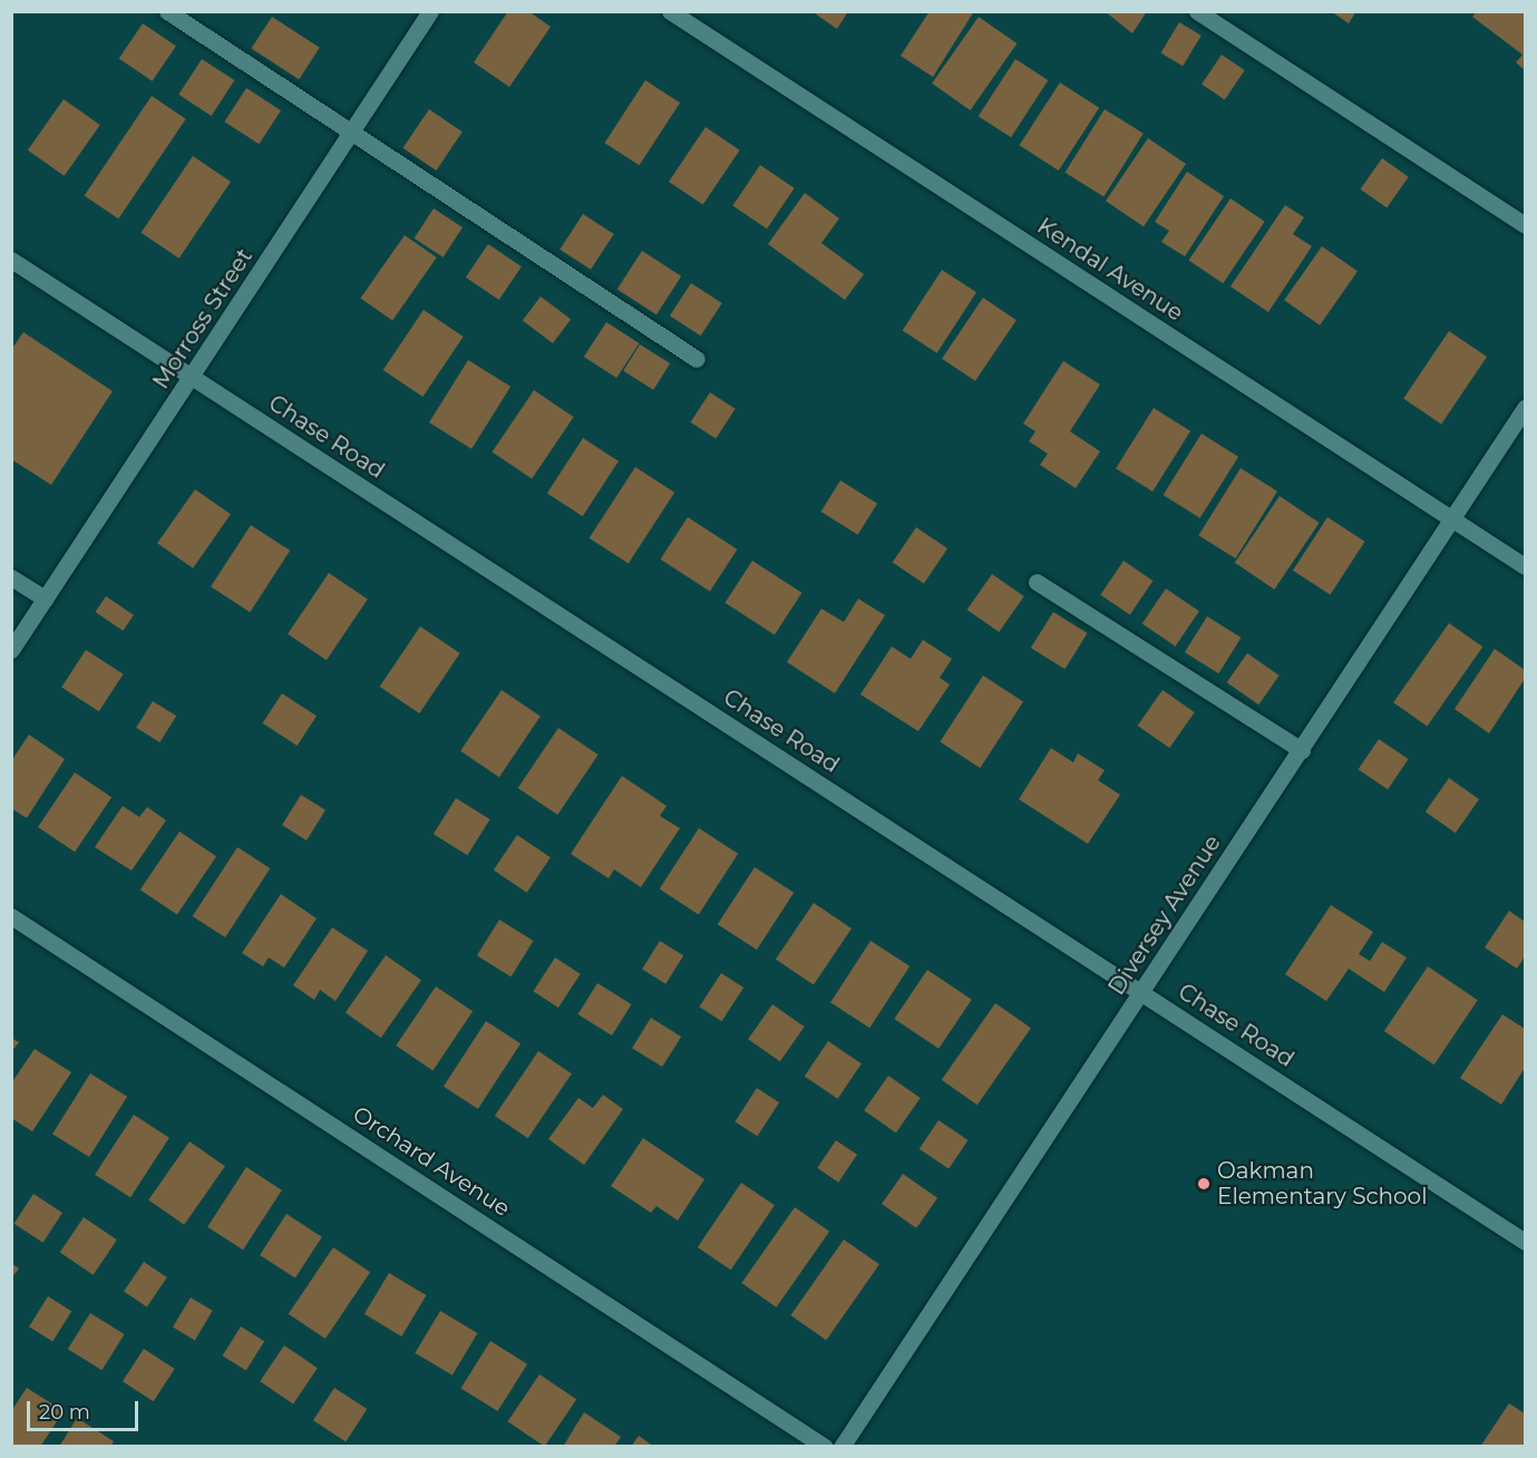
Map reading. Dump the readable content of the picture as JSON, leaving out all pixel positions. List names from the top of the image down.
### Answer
{
  "streets": {
    "street": [
      "Kendal Avenue",
      "Morross Street",
      "Chase Road",
      "Diversey Avenue",
      "Orchard Avenue"
    ]
  },
  "crossings": [
    ["Kendal Avenue", "Diversey Avenue"],
    ["Morross Street", "Chase Road"],
    ["Chase Road", "Diversey Avenue"]
  ],
  "places": ["Oakman Elementary School"],
  "scale_bar": "20 m"
}
